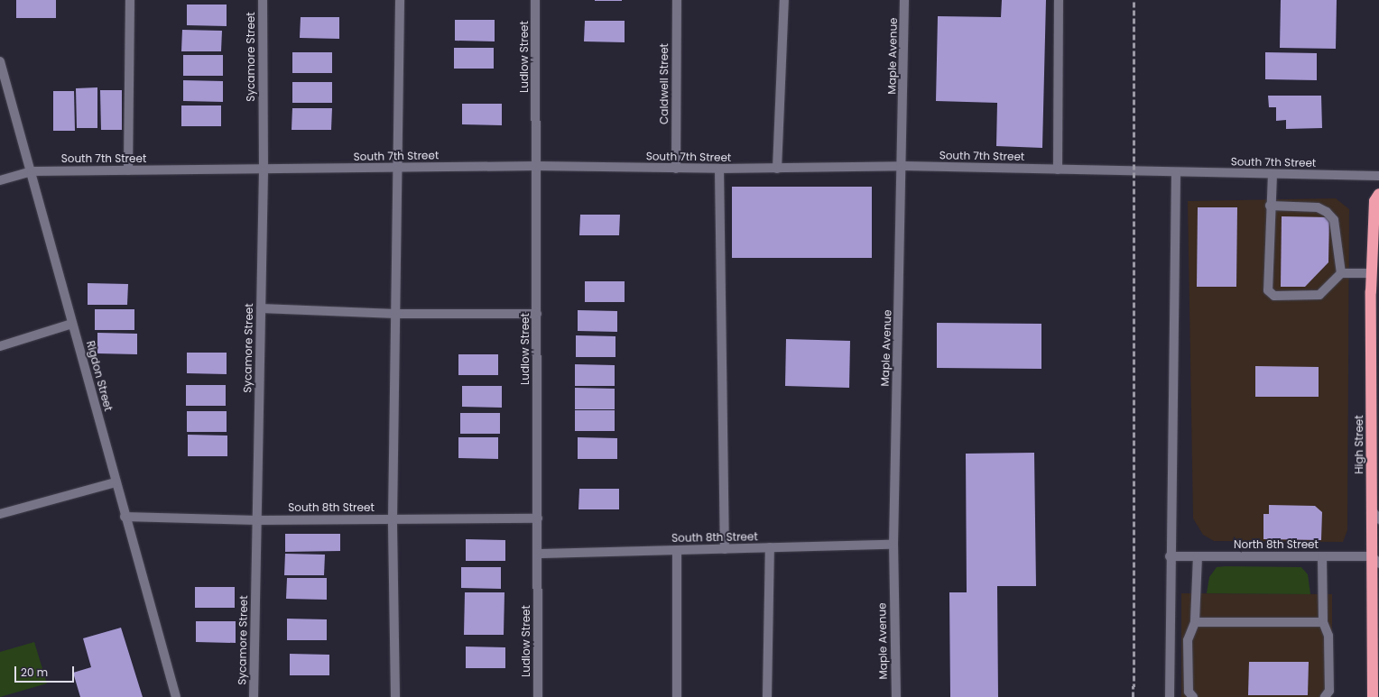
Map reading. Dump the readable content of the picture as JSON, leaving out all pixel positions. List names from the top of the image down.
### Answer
{
  "streets": {
    "highway": ["High Street"],
    "street": [
      "Maple Avenue",
      "Sycamore Street",
      "Ludlow Street",
      "Caldwell Street",
      "South 7th Street",
      "Rigdon Street",
      "South 8th Street",
      "North 8th Street"
    ]
  },
  "crossings": [
    ["Maple Avenue", "South 7th Street"],
    ["Maple Avenue", "South 8th Street"],
    ["Sycamore Street", "South 7th Street"],
    ["Sycamore Street", "South 8th Street"],
    ["Ludlow Street", "South 7th Street"],
    ["Ludlow Street", "South 8th Street"],
    ["Caldwell Street", "South 7th Street"],
    ["South 7th Street", "Rigdon Street"],
    ["Rigdon Street", "South 8th Street"],
    ["High Street", "North 8th Street"]
  ],
  "scale_bar": "20 m"
}
